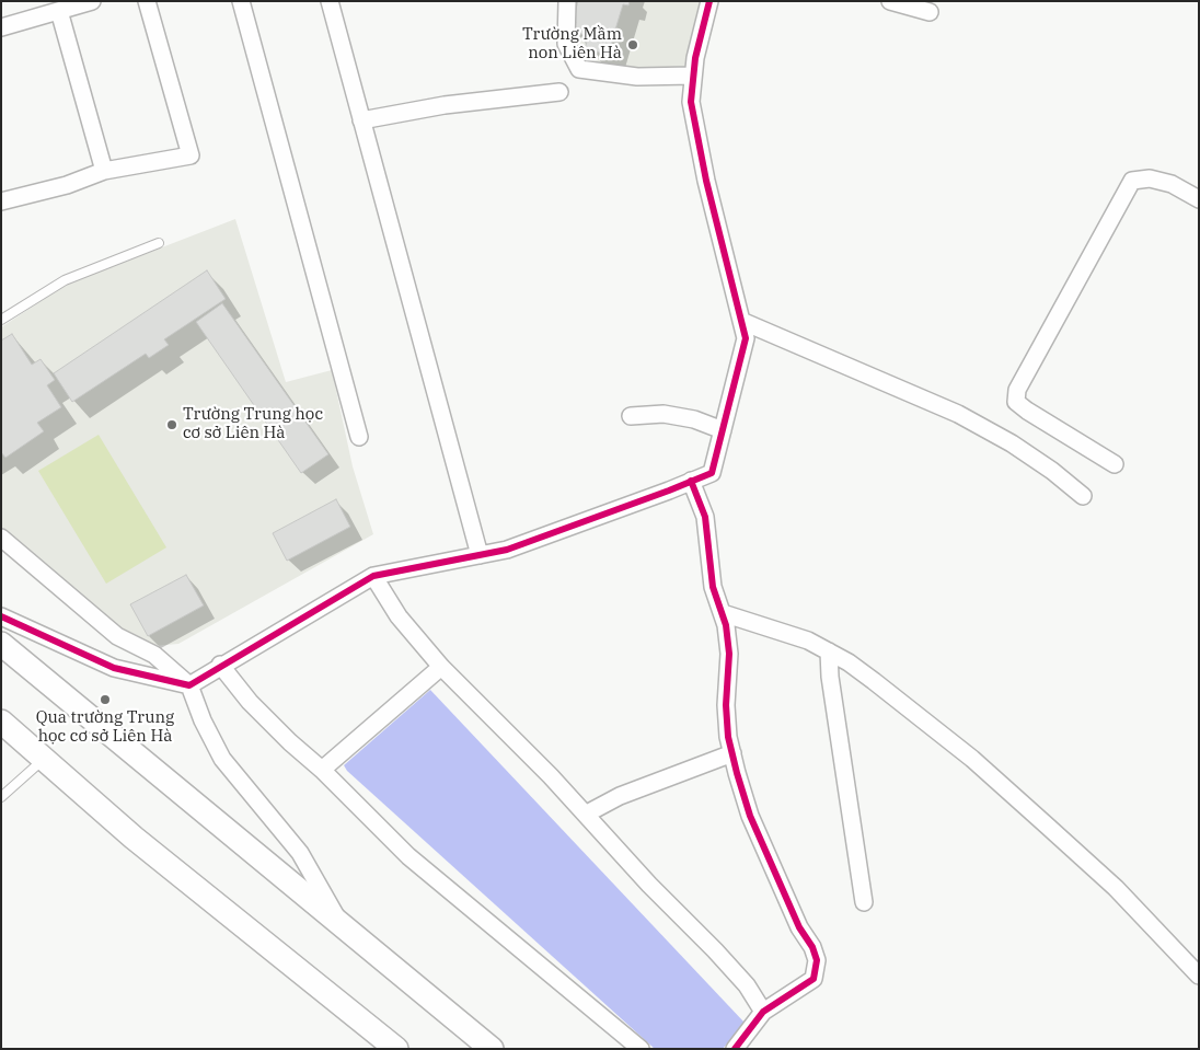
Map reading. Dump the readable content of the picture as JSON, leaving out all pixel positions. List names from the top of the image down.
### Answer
{
  "places": ["Trường Mầm non Liên Hà", "Trường Trung học cơ sở Liên Hà", "Qua trường Trung học cơ sở Liên Hà"]
}
